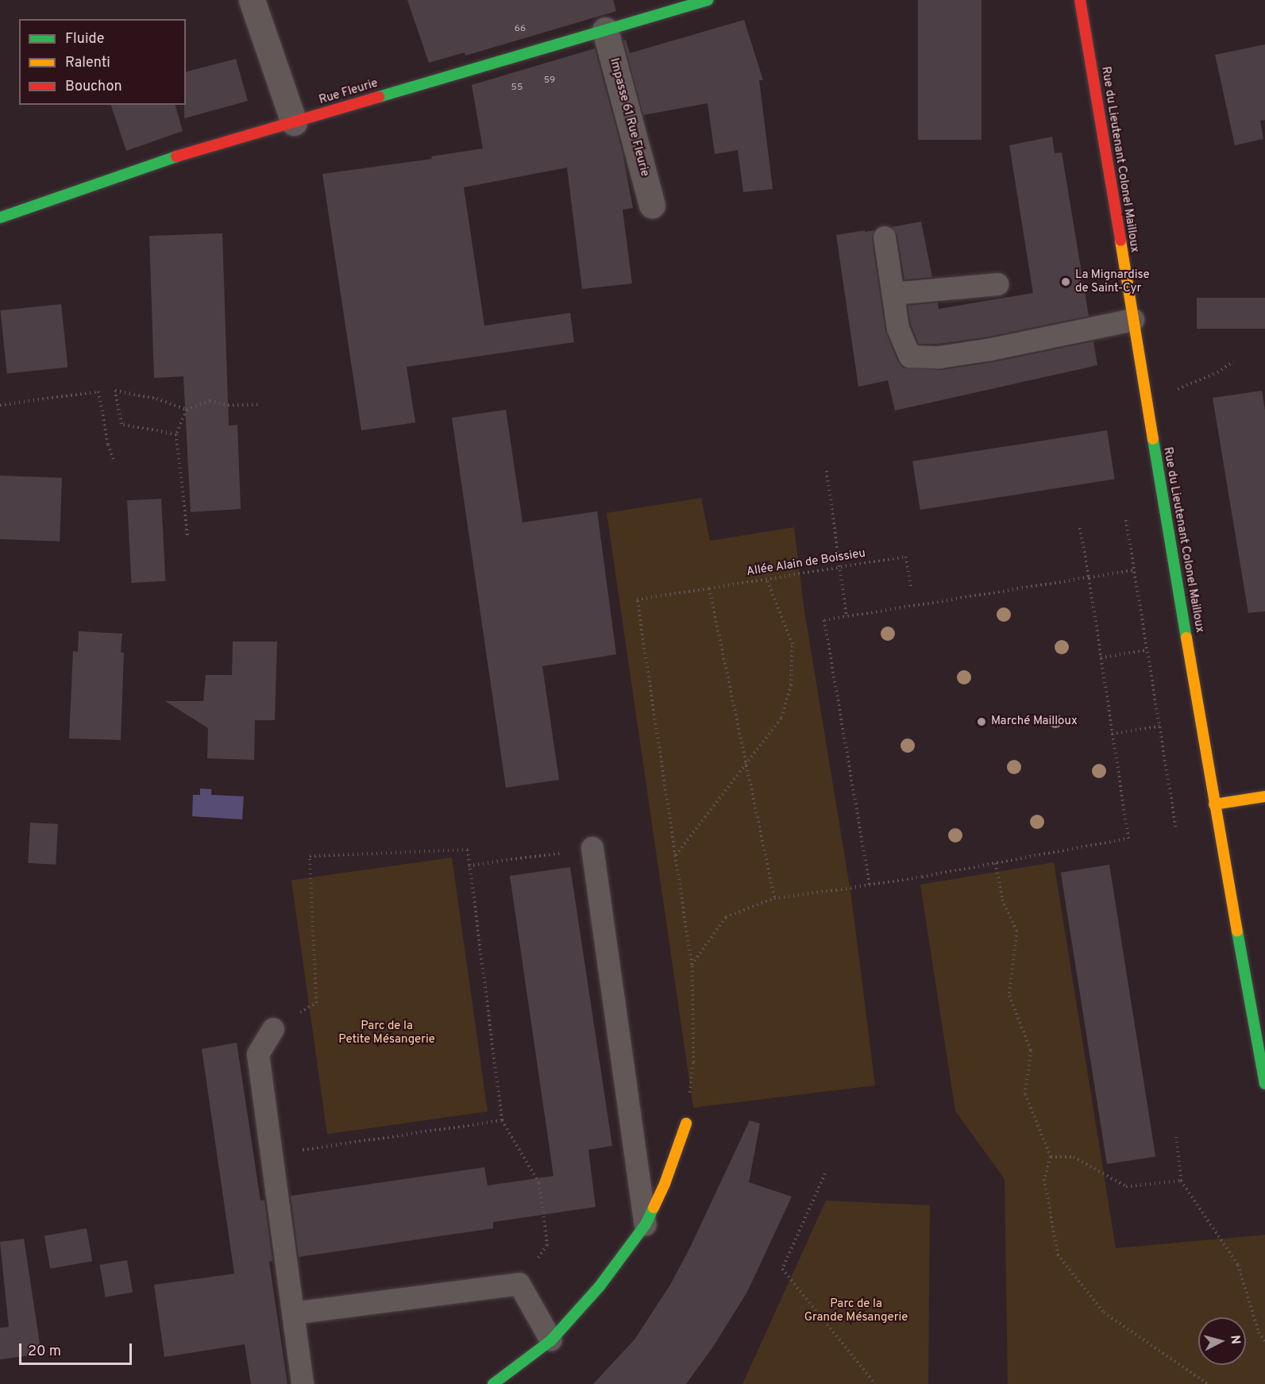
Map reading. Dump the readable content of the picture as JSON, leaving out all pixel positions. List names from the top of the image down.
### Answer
{
  "streets": {
    "street": ["Rue Fleurie", "Impasse 61 Rue Fleurie", "Rue du Lieutenant Colonel Mailloux"],
    "path": ["Allée Alain de Boissieu"]
  },
  "crossings": [
    ["Rue Fleurie", "Impasse 61 Rue Fleurie"]
  ],
  "parks": ["Parc de la Petite Mésangerie", "Parc de la Grande Mésangerie"],
  "places": ["La Mignardise de Saint-Cyr", "Marché Mailloux"],
  "house_numbers": ["66", "59", "55"],
  "legend": ["Fluide", "Ralenti", "Bouchon"],
  "scale_bar": "20 m",
  "north": "right"
}
